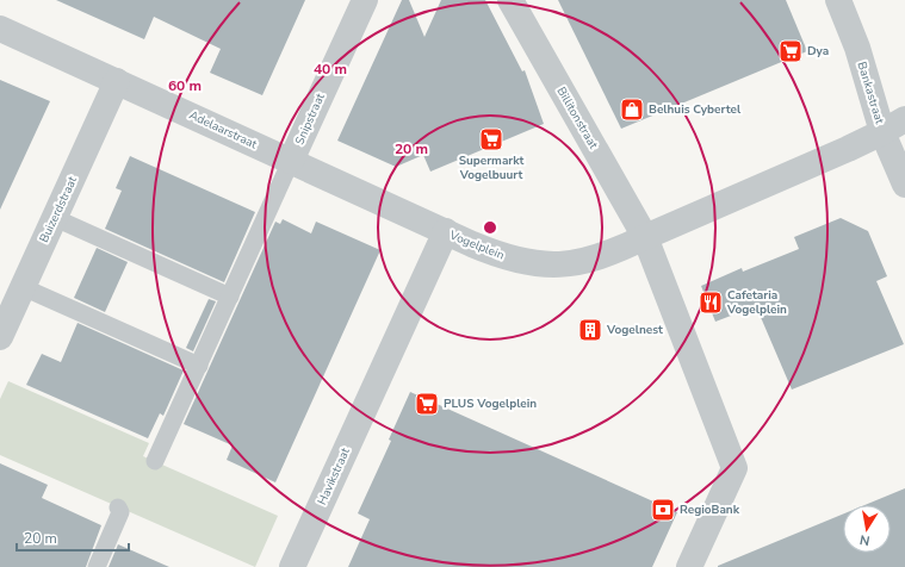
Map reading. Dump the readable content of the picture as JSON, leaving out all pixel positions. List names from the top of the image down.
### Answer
{
  "streets": {
    "street": [
      "Bankastraat",
      "Billitonstraat",
      "Snipstraat",
      "Adelaarstraat",
      "Buizerdstraat",
      "Vogelplein",
      "Havikstraat"
    ]
  },
  "crossings": [
    ["Bankastraat", "Vogelplein"],
    ["Billitonstraat", "Vogelplein"],
    ["Snipstraat", "Adelaarstraat"],
    ["Adelaarstraat", "Buizerdstraat"],
    ["Adelaarstraat", "Vogelplein"],
    ["Vogelplein", "Havikstraat"]
  ],
  "places": {
    "supermarket": ["Dya", "Supermarkt Vogelbuurt", "PLUS Vogelplein"],
    "shop": ["Belhuis Cybertel"],
    "restaurant": ["Cafetaria Vogelplein"],
    "building": ["Vogelnest"],
    "bank": ["RegioBank"]
  },
  "scale_bar": "20 m",
  "north": "bottom",
  "rings": ["40 m", "60 m", "20 m"]
}
